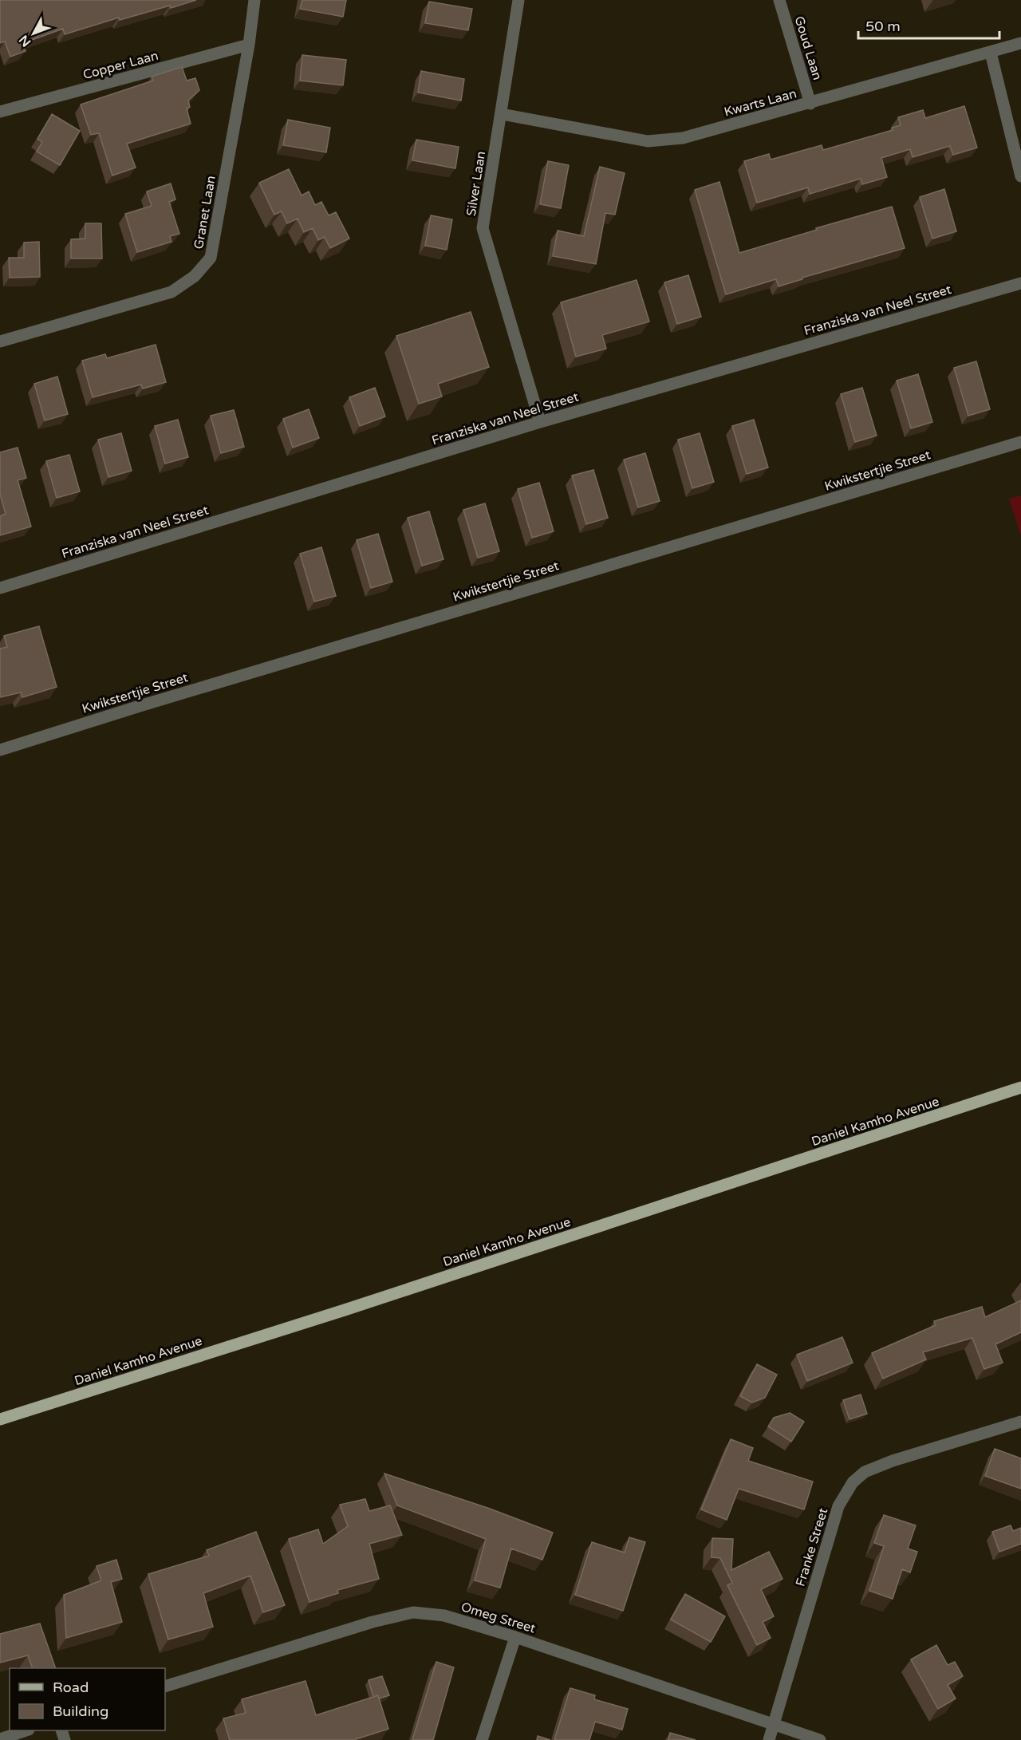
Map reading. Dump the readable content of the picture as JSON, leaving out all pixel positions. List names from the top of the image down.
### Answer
{
  "streets": {
    "main road": ["Daniel Kamho Avenue"],
    "street": [
      "Goud Laan",
      "Copper Laan",
      "Kwarts Laan",
      "Silver Laan",
      "Granet Laan",
      "Franziska van Neel Street",
      "Kwikstertjie Street",
      "Franke Street",
      "Omeg Street"
    ]
  },
  "crossings": [
    ["Goud Laan", "Kwarts Laan"],
    ["Copper Laan", "Granet Laan"],
    ["Kwarts Laan", "Silver Laan"],
    ["Silver Laan", "Franziska van Neel Street"],
    ["Franke Street", "Omeg Street"]
  ],
  "legend": ["Road", "Building"],
  "scale_bar": "50 m",
  "north": "bottom left"
}
